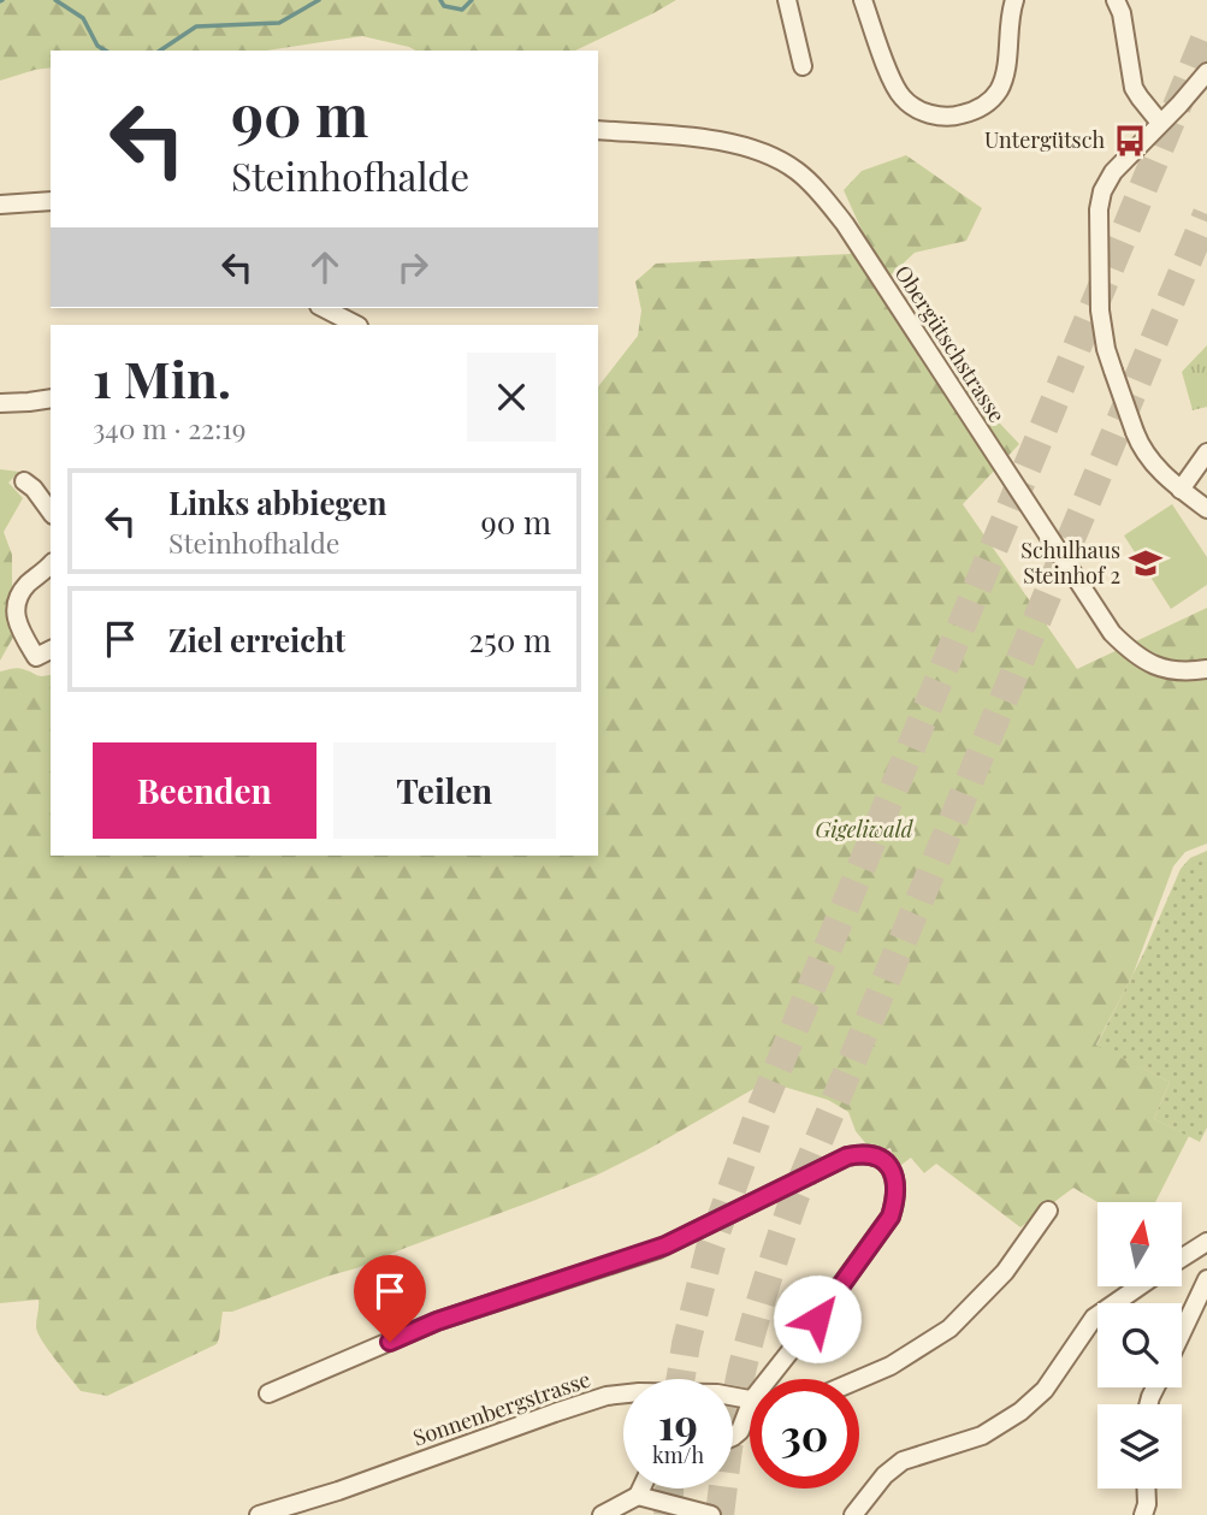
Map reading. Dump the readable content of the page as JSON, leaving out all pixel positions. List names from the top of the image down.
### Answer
{
  "streets": {
    "street": ["Obergütschstrasse", "Sonnenbergstrasse"]
  },
  "parks": ["Gigeliwald"],
  "places": {
    "bus stop": ["Untergütsch"],
    "school or university": ["Schulhaus Steinhof 2"]
  },
  "north": "top",
  "page": {
    "turn": ["90 m", "Steinhofhalde"],
    "heading": ["1 Min.", "340 m · 22:19"],
    "list": [
      {
        "name": "Links abbiegen",
        "note": "Steinhofhalde",
        "value": "90 m"
      },
      {
        "name": "Ziel erreicht",
        "value": "250 m"
      }
    ],
    "buttons": ["Beenden", "Teilen"],
    "speed": "19 km/h",
    "limit": "30"
  }
}
